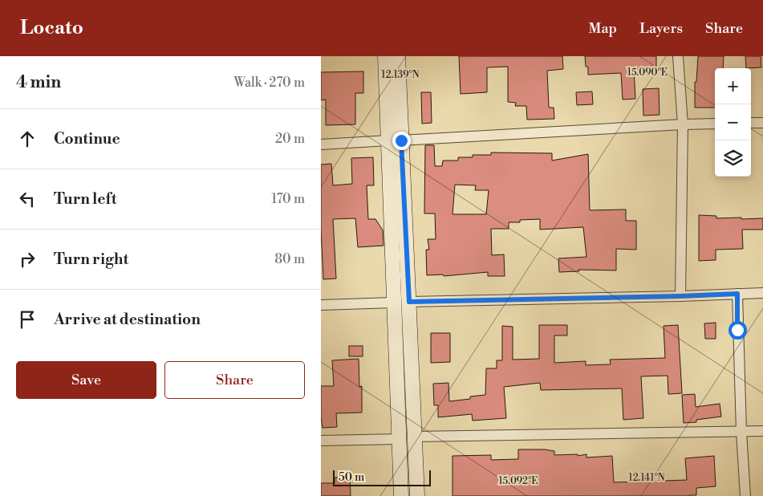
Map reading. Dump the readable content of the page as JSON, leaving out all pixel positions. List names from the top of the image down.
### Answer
{
  "scale_bar": "50 m",
  "page": {
    "header": "Locato",
    "nav": ["Map", "Layers", "Share"],
    "heading": ["4 min", "Walk · 270 m"],
    "map_buttons": ["+", "−"],
    "list": [
      ["Continue", "20 m"],
      ["Turn left", "170 m"],
      ["Turn right", "80 m"],
      "Arrive at destination"
    ],
    "buttons": ["Save", "Share"],
    "scale": "50 m"
  },
  "coordinates": [
    "15.090°E",
    "12.139°N",
    "12.141°N",
    "15.092°E"
  ]
}
